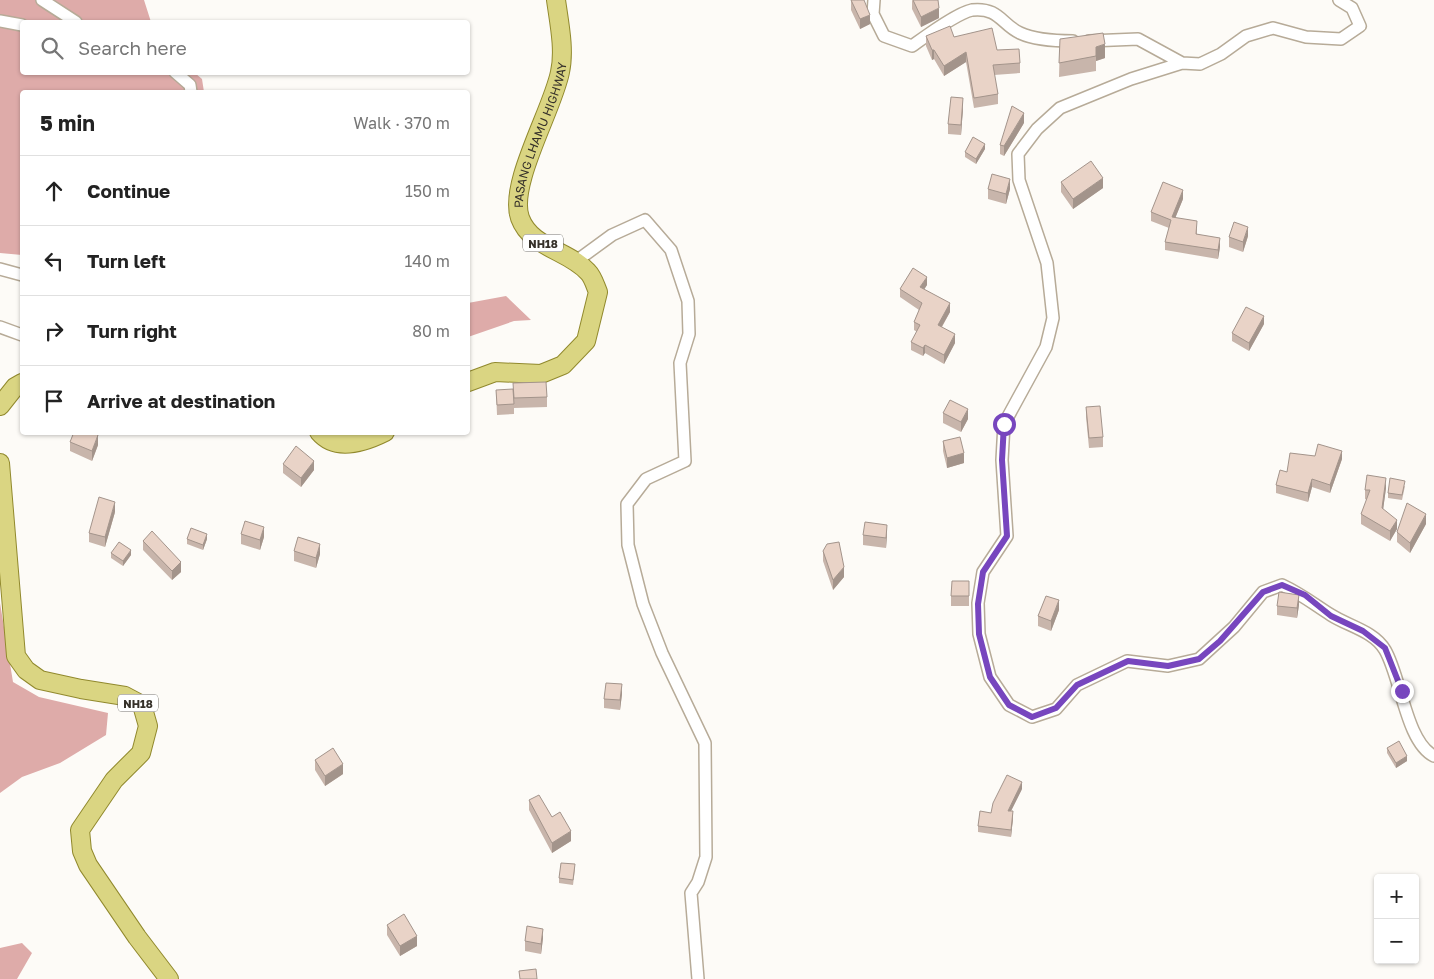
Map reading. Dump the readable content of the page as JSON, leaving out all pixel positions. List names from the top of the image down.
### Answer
{
  "streets": {
    "main road": ["PASANG LHAMU HIGHWAY", "NH18"]
  },
  "page": {
    "search": "Search here",
    "heading": ["5 min", "Walk · 370 m"],
    "list": [
      ["Continue", "150 m"],
      ["Turn left", "140 m"],
      ["Turn right", "80 m"],
      "Arrive at destination"
    ],
    "map_buttons": ["+", "−"]
  }
}
